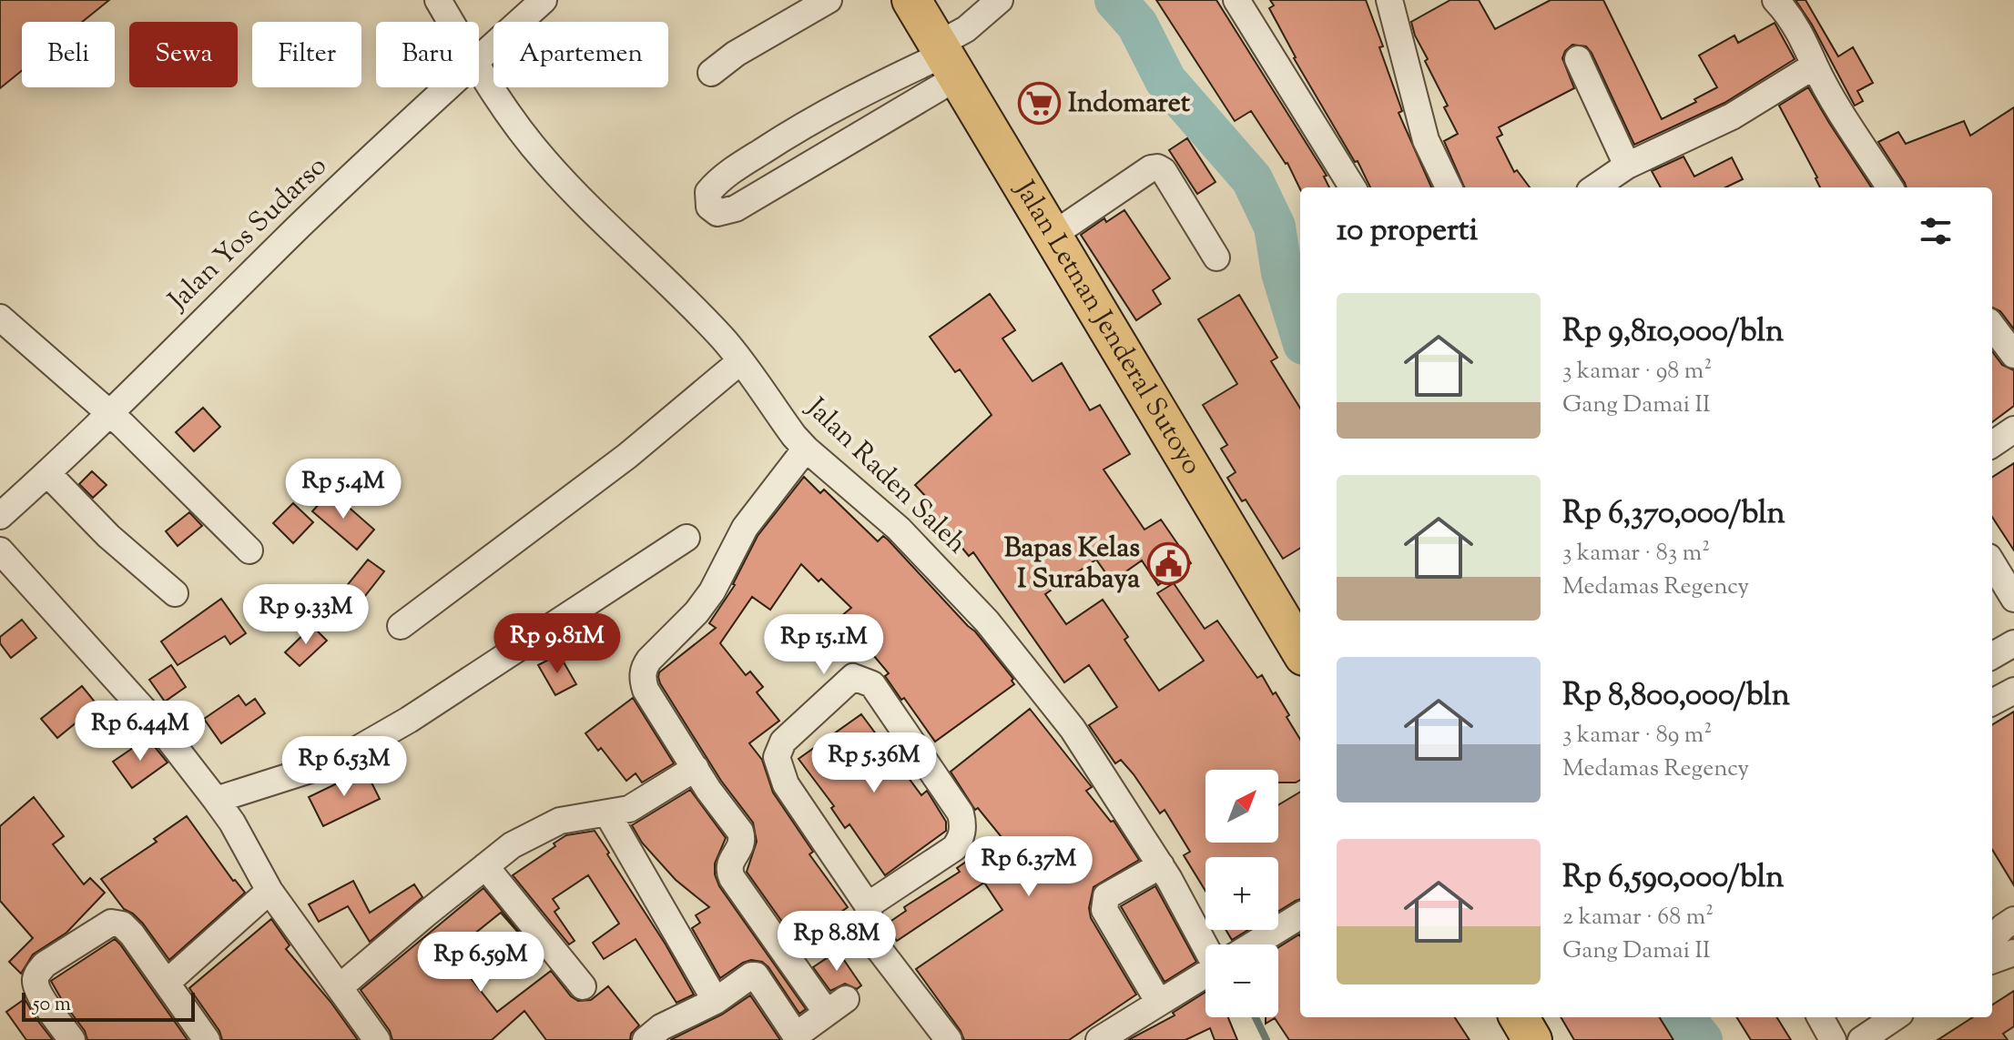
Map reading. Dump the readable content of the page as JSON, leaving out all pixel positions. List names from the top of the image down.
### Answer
{
  "streets": {
    "highway": ["Jalan Letnan Jenderal Sutoyo"],
    "street": ["Jalan Yos Sudarso", "Jalan Raden Saleh"]
  },
  "places": {
    "supermarket": ["Indomaret"],
    "public building": ["Bapas Kelas I Surabaya"]
  },
  "scale_bar": "50 m",
  "north": "top right",
  "page": {
    "chip": [
      "Beli",
      "Sewa",
      "Filter",
      "Baru",
      "Apartemen"
    ],
    "heading": "10 properti",
    "list": [
      {
        "name": "Rp 9,810,000/bln",
        "note": "3 kamar · 98 m² · Gang Damai II"
      },
      {
        "name": "Rp 6,370,000/bln",
        "note": "3 kamar · 83 m² · Medamas Regency"
      },
      {
        "name": "Rp 8,800,000/bln",
        "note": "3 kamar · 89 m² · Medamas Regency"
      },
      {
        "name": "Rp 6,590,000/bln",
        "note": "2 kamar · 68 m² · Gang Damai II"
      }
    ],
    "price": [
      "Rp 5.4M",
      "Rp 9.33M",
      "Rp 9.81M",
      "Rp 15.1M",
      "Rp 6.44M",
      "Rp 5.36M",
      "Rp 6.53M",
      "Rp 6.37M",
      "Rp 8.8M",
      "Rp 6.59M"
    ],
    "map_buttons": ["+", "−"],
    "scale": "50 m"
  }
}
